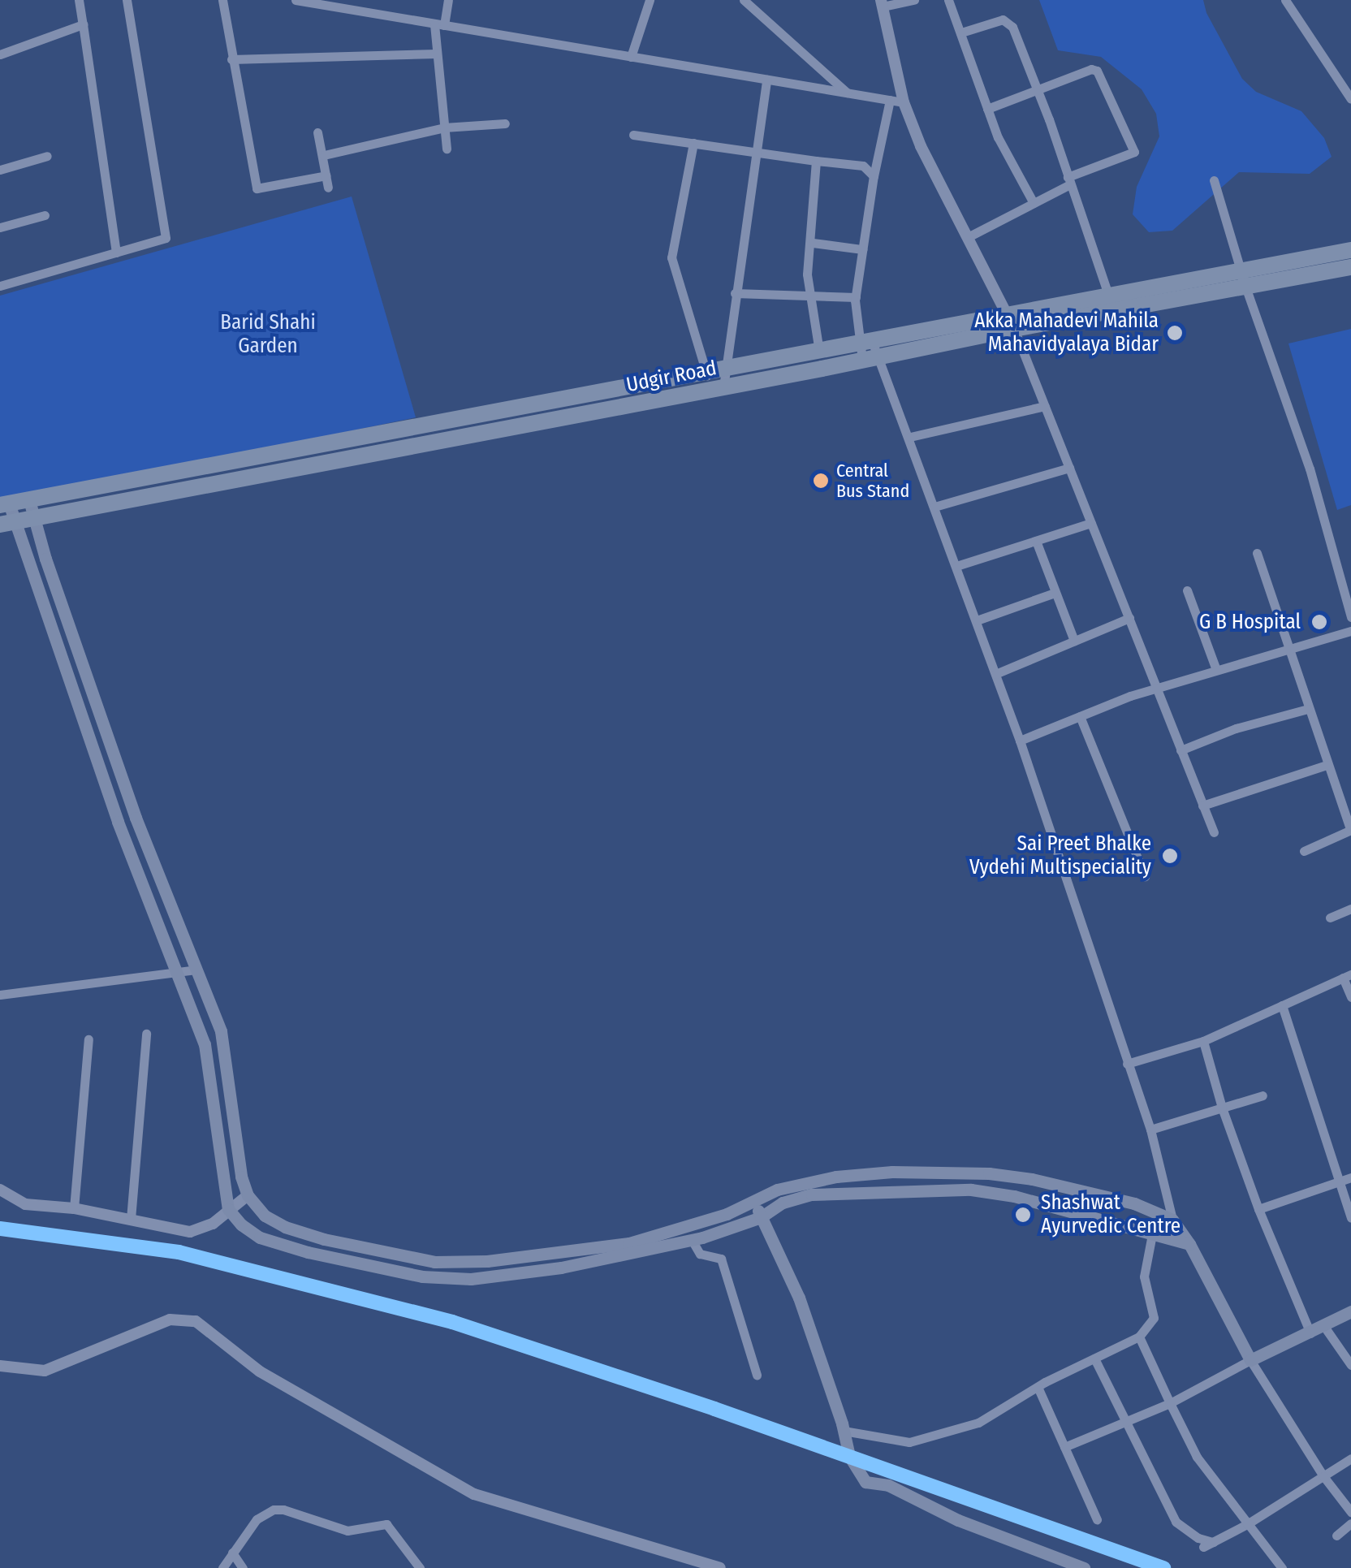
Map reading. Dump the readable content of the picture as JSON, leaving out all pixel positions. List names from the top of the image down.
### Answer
{
  "streets": {
    "highway": ["Udgir Road"]
  },
  "parks": ["Barid Shahi Garden"],
  "places": [
    "Akka Mahadevi Mahila Mahavidyalaya Bidar",
    "Central Bus Stand",
    "G B Hospital",
    "Sai Preet Bhalke Vydehi Multispeciality",
    "Shashwat Ayurvedic Centre"
  ]
}
